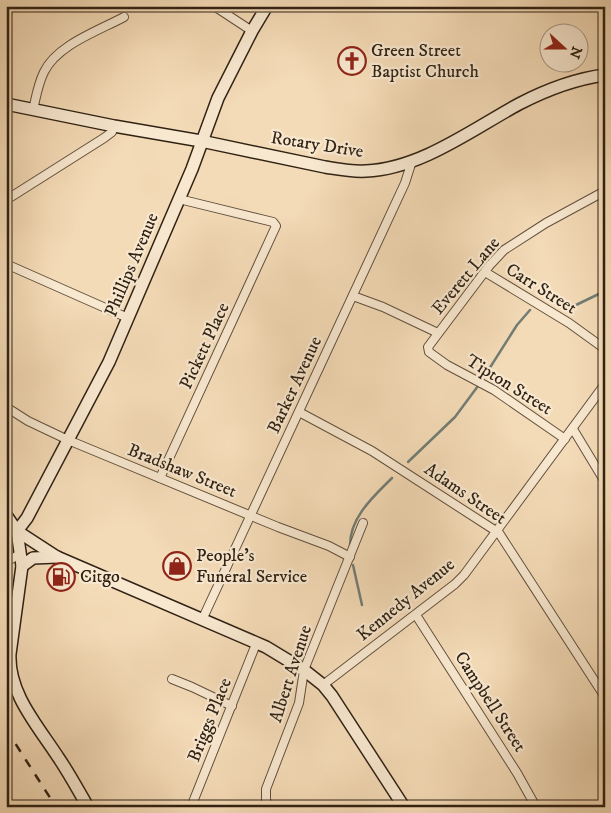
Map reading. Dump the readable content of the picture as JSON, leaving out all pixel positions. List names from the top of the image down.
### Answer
{
  "streets": {
    "street": [
      "Rotary Drive",
      "Phillips Avenue",
      "Everett Lane",
      "Carr Street",
      "Pickett Place",
      "Barker Avenue",
      "Tipton Street",
      "Bradshaw Street",
      "Adams Street",
      "Kennedy Avenue",
      "Albert Avenue",
      "Campbell Street",
      "Briggs Place"
    ]
  },
  "crossings": [
    ["Rotary Drive", "Phillips Avenue"],
    ["Rotary Drive", "Barker Avenue"],
    ["Phillips Avenue", "Pickett Place"],
    ["Phillips Avenue", "Bradshaw Street"],
    ["Everett Lane", "Carr Street"],
    ["Everett Lane", "Tipton Street"],
    ["Pickett Place", "Bradshaw Street"],
    ["Barker Avenue", "Bradshaw Street"],
    ["Barker Avenue", "Adams Street"],
    ["Tipton Street", "Kennedy Avenue"],
    ["Bradshaw Street", "Albert Avenue"],
    ["Adams Street", "Kennedy Avenue"],
    ["Kennedy Avenue", "Campbell Street"]
  ],
  "places": {
    "church": ["Green Street Baptist Church"],
    "shop": ["People's Funeral Service"],
    "fuel station": ["Citgo"]
  },
  "north": "right"
}
